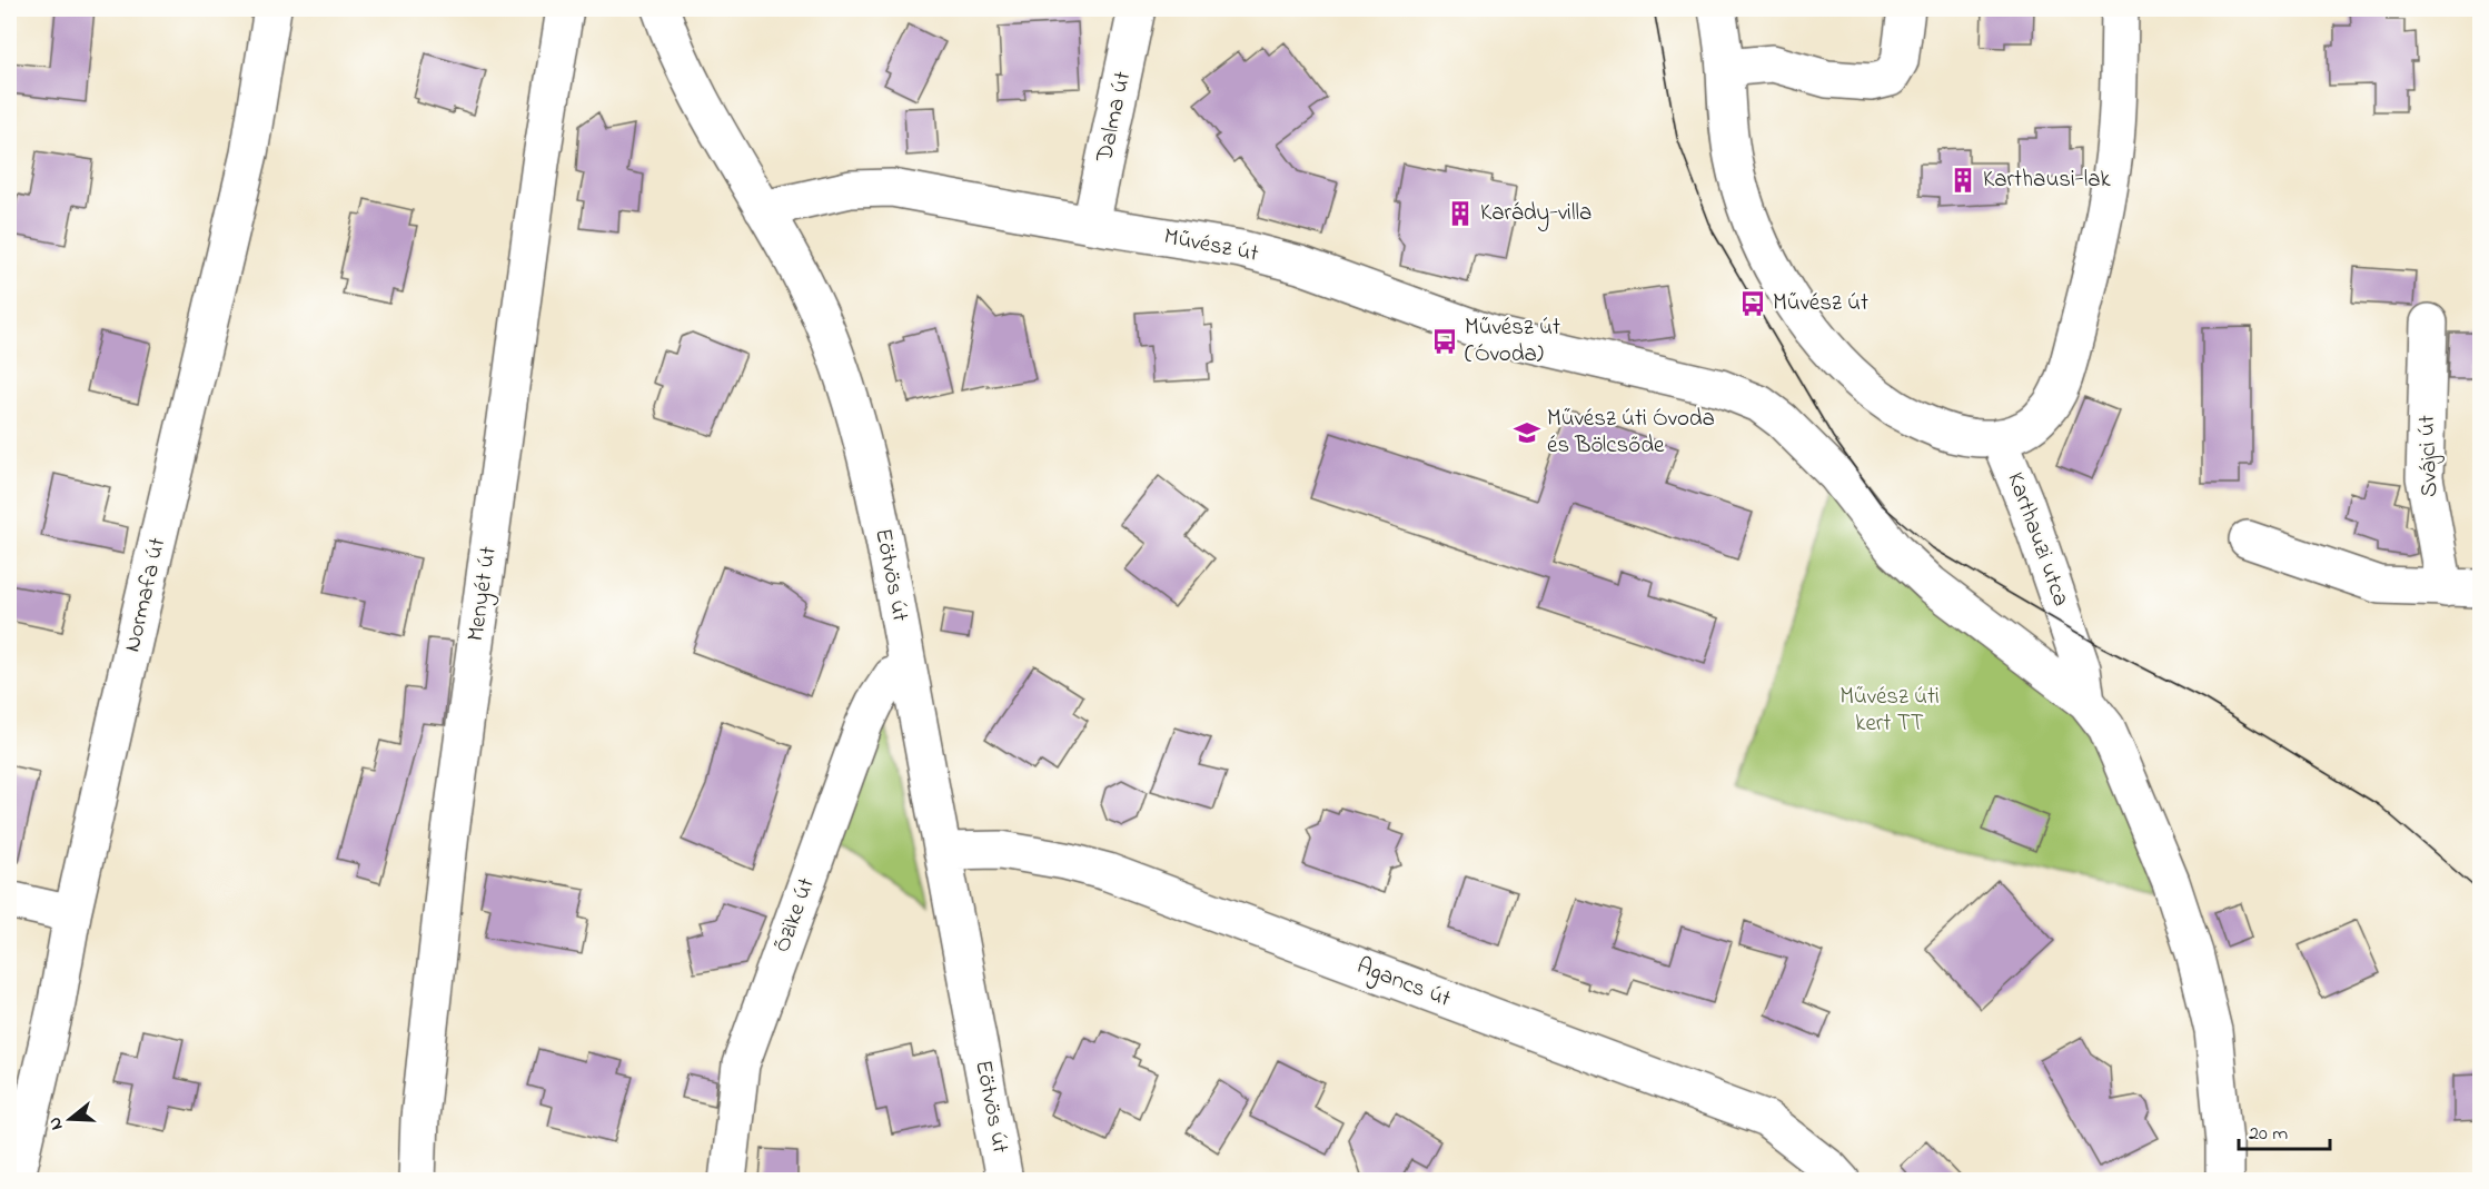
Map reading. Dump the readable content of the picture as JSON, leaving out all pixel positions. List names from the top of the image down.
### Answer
{
  "streets": {
    "street": [
      "Dalma út",
      "Művész út",
      "Svájci út",
      "Karthauzi utca",
      "Eötvös út",
      "Menyét út",
      "Normafa út",
      "Őzike út",
      "Agancs út"
    ]
  },
  "crossings": [
    ["Dalma út", "Művész út"],
    ["Művész út", "Karthauzi utca"],
    ["Művész út", "Eötvös út"],
    ["Eötvös út", "Őzike út"],
    ["Eötvös út", "Agancs út"]
  ],
  "parks": ["Művész úti kert TT"],
  "places": {
    "building": ["Karthausi-lak", "Karády-villa"],
    "bus stop": ["Művész út", "Művész út (Óvoda)"],
    "school or university": ["Művész úti Óvoda és Bölcsőde"]
  },
  "scale_bar": "20 m",
  "north": "left"
}
